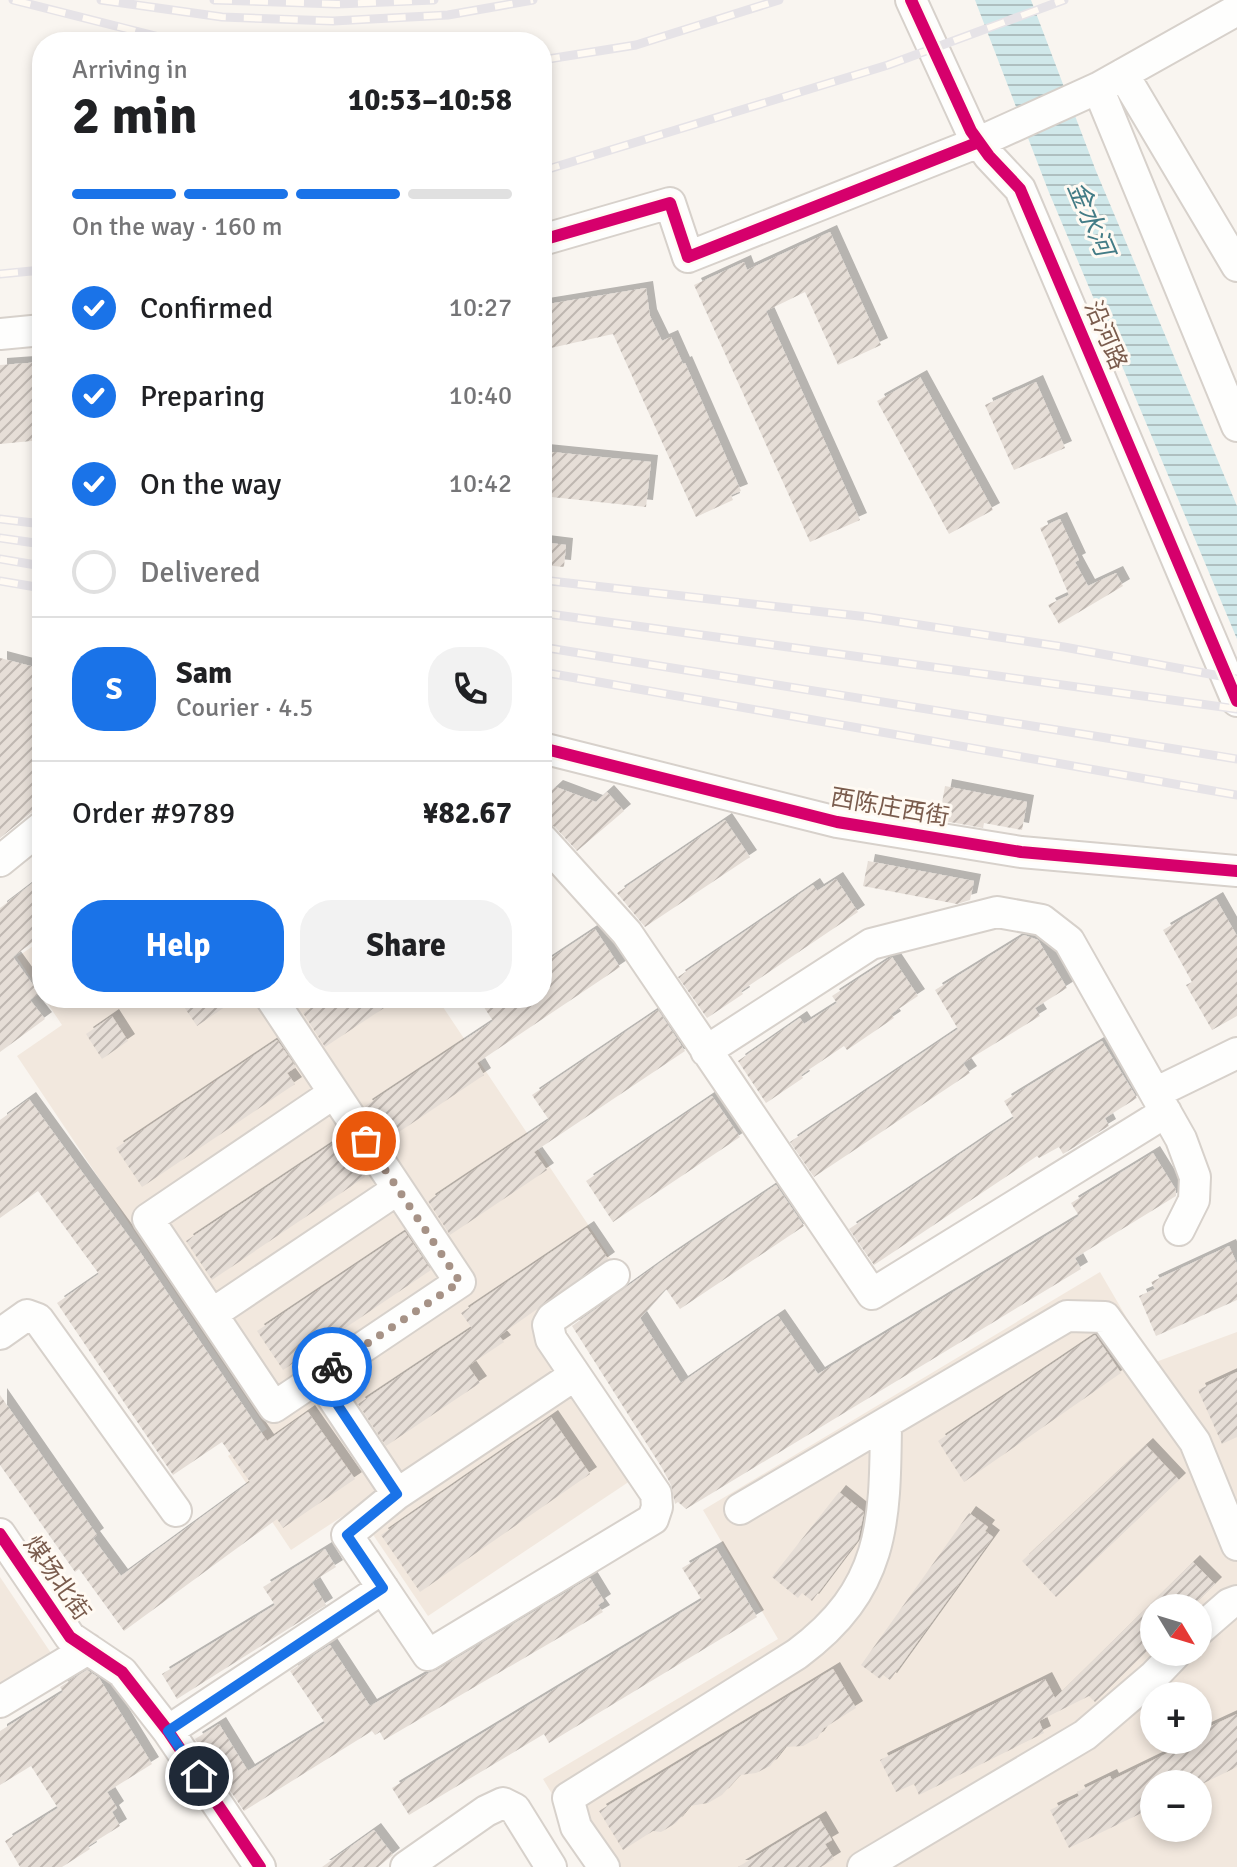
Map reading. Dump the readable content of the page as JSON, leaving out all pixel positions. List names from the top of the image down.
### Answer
{
  "streets": {
    "street": ["沿河路", "西陈庄西街", "煤场北街"]
  },
  "water": ["金水河"],
  "north": "bottom right",
  "page": {
    "heading": ["2 min", "Arriving in", "10:53–10:58"],
    "panel": [
      "Sam",
      "Courier · 4.5",
      "Order #9789",
      "¥82.67"
    ],
    "bar": "On the way · 160 m",
    "list": [
      ["Confirmed", "10:27"],
      ["Preparing", "10:40"],
      ["On the way", "10:42"],
      "Delivered"
    ],
    "round": "S",
    "buttons": ["Help", "Share"],
    "map_buttons": ["+", "−"]
  }
}
